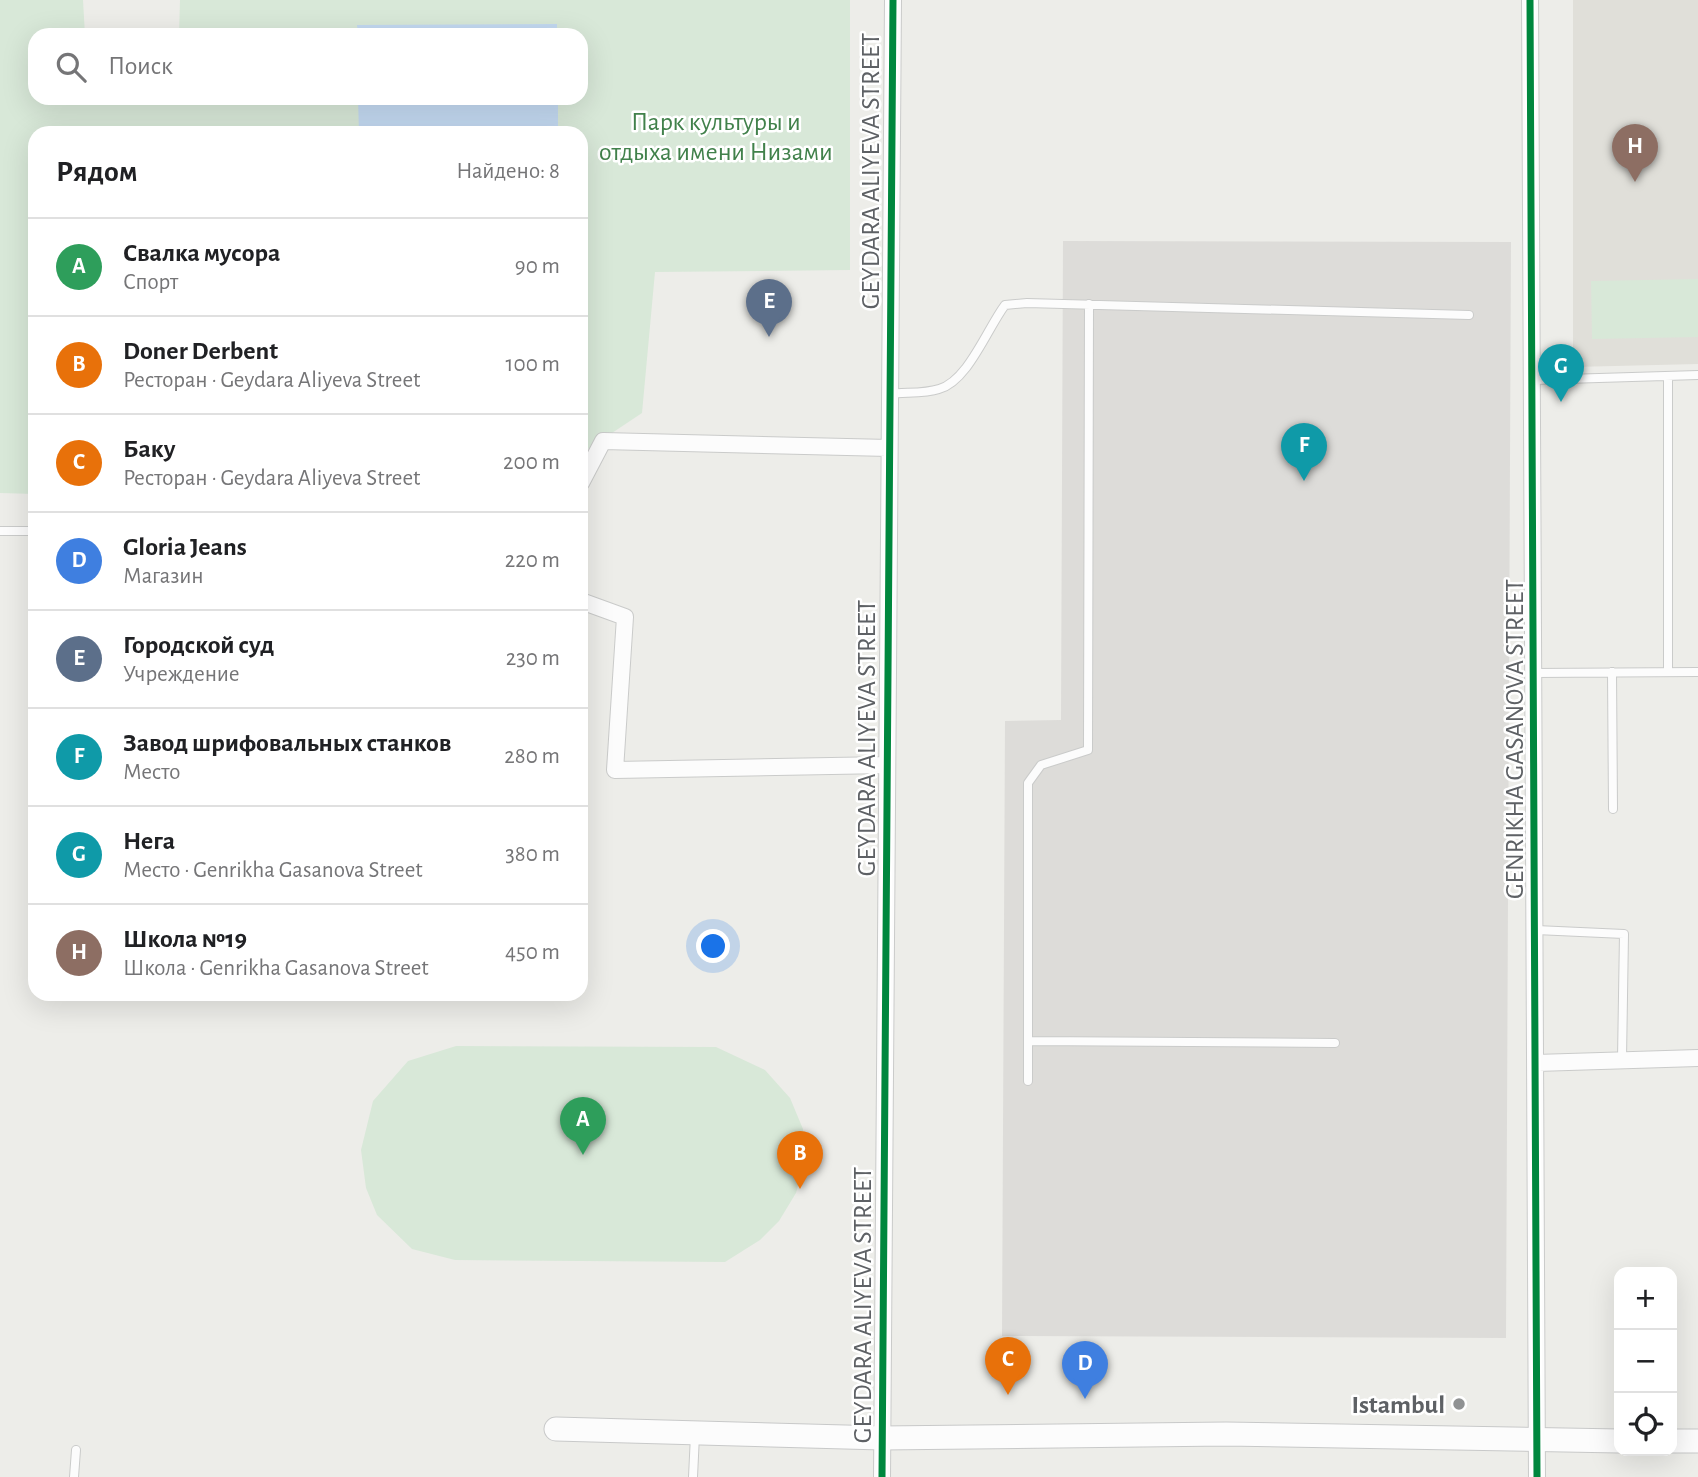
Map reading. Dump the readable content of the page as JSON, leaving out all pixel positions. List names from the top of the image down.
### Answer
{
  "streets": {
    "street": ["GEYDARA ALIYEVA STREET", "GENRIKHA GASANOVA STREET"]
  },
  "parks": ["Парк культуры и отдыха имени Низами"],
  "places": ["Istambul"],
  "page": {
    "search": "Поиск",
    "pins": [
      "H",
      "E",
      "G",
      "F",
      "A",
      "B",
      "C",
      "D"
    ],
    "heading": ["Рядом", "Найдено: 8"],
    "list": [
      {
        "mark": "A",
        "name": "Свалка мусора",
        "note": "Спорт",
        "value": "90 m"
      },
      {
        "mark": "B",
        "name": "Doner Derbent",
        "note": "Ресторан · Geydara Aliyeva Street",
        "value": "100 m"
      },
      {
        "mark": "C",
        "name": "Баку",
        "note": "Ресторан · Geydara Aliyeva Street",
        "value": "200 m"
      },
      {
        "mark": "D",
        "name": "Gloria Jeans",
        "note": "Магазин",
        "value": "220 m"
      },
      {
        "mark": "E",
        "name": "Городской суд",
        "note": "Учреждение",
        "value": "230 m"
      },
      {
        "mark": "F",
        "name": "Завод шрифовальных станков",
        "note": "Место",
        "value": "280 m"
      },
      {
        "mark": "G",
        "name": "Нега",
        "note": "Место · Genrikha Gasanova Street",
        "value": "380 m"
      },
      {
        "mark": "H",
        "name": "Школа №19",
        "note": "Школа · Genrikha Gasanova Street",
        "value": "450 m"
      }
    ],
    "map_buttons": ["+", "−"]
  }
}
